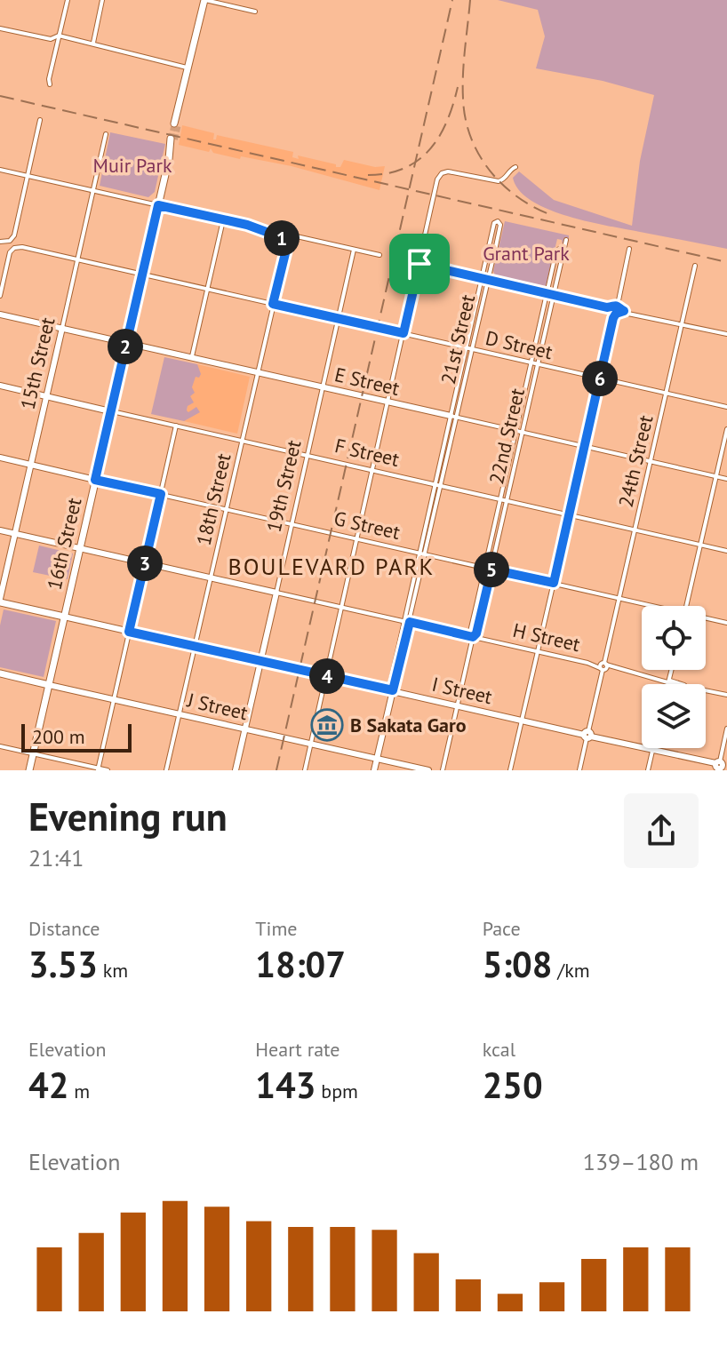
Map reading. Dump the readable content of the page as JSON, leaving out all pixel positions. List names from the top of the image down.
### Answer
{
  "streets": {
    "main road": ["16th Street", "I Street", "J Street"],
    "street": [
      "21st Street",
      "D Street",
      "15th Street",
      "E Street",
      "22nd Street",
      "F Street",
      "24th Street",
      "19th Street",
      "18th Street",
      "G Street",
      "H Street"
    ]
  },
  "crossings": [
    ["21st Street", "D Street"],
    ["21st Street", "E Street"],
    ["21st Street", "F Street"],
    ["21st Street", "G Street"],
    ["21st Street", "H Street"],
    ["21st Street", "I Street"],
    ["21st Street", "J Street"],
    ["D Street", "15th Street"],
    ["D Street", "22nd Street"],
    ["D Street", "24th Street"],
    ["D Street", "19th Street"],
    ["D Street", "18th Street"],
    ["D Street", "16th Street"],
    ["15th Street", "E Street"],
    ["15th Street", "F Street"],
    ["15th Street", "G Street"],
    ["15th Street", "H Street"],
    ["15th Street", "I Street"],
    ["E Street", "22nd Street"],
    ["E Street", "24th Street"],
    ["E Street", "19th Street"],
    ["E Street", "18th Street"],
    ["E Street", "16th Street"],
    ["22nd Street", "F Street"],
    ["22nd Street", "G Street"],
    ["22nd Street", "H Street"],
    ["22nd Street", "I Street"],
    ["F Street", "24th Street"],
    ["F Street", "19th Street"],
    ["F Street", "18th Street"],
    ["F Street", "16th Street"],
    ["24th Street", "G Street"],
    ["24th Street", "H Street"],
    ["24th Street", "I Street"],
    ["19th Street", "G Street"],
    ["19th Street", "H Street"],
    ["19th Street", "I Street"],
    ["19th Street", "J Street"],
    ["18th Street", "G Street"],
    ["18th Street", "H Street"],
    ["18th Street", "I Street"],
    ["18th Street", "J Street"],
    ["G Street", "16th Street"],
    ["16th Street", "H Street"],
    ["16th Street", "I Street"],
    ["16th Street", "J Street"]
  ],
  "districts": ["BOULEVARD PARK"],
  "parks": ["Muir Park", "Grant Park"],
  "places": {
    "museum": ["B Sakata Garo"]
  },
  "scale_bar": "200 m",
  "page": {
    "pins": [
      "1",
      "2",
      "6",
      "3",
      "5",
      "4"
    ],
    "scale": "200 m",
    "heading": ["Evening run", "21:41"],
    "stats": [
      ["Distance", "3.53 km"],
      ["Time", "18:07"],
      ["Pace", "5:08 /km"],
      ["Elevation", "42 m"],
      ["Heart rate", "143 bpm"],
      ["kcal", "250"]
    ],
    "chart": ["Elevation", "139–180 m"]
  }
}
